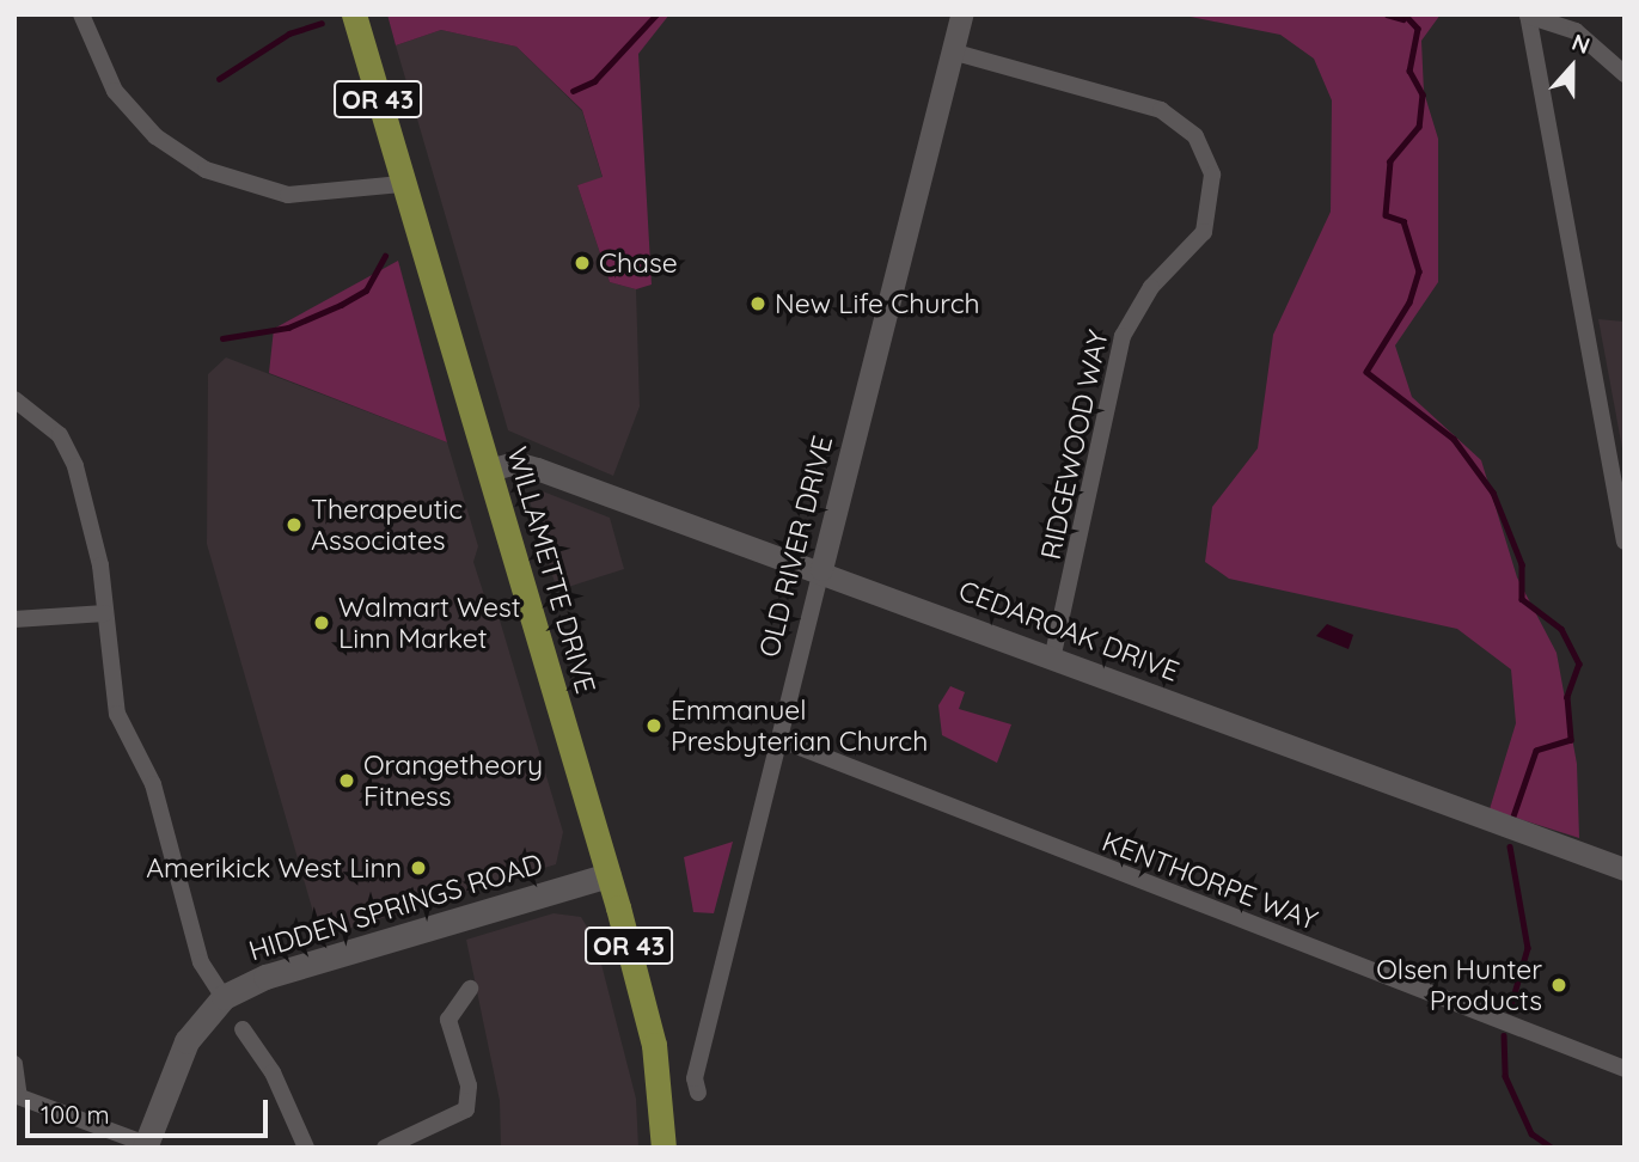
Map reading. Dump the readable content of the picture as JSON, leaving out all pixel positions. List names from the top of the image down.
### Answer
{
  "streets": {
    "main road": ["OR 43", "WILLAMETTE DRIVE", "HIDDEN SPRINGS ROAD"],
    "street": [
      "RIDGEWOOD WAY",
      "OLD RIVER DRIVE",
      "CEDAROAK DRIVE",
      "KENTHORPE WAY"
    ]
  },
  "crossings": [
    ["RIDGEWOOD WAY", "OLD RIVER DRIVE"],
    ["RIDGEWOOD WAY", "CEDAROAK DRIVE"],
    ["OLD RIVER DRIVE", "CEDAROAK DRIVE"],
    ["OLD RIVER DRIVE", "KENTHORPE WAY"],
    ["WILLAMETTE DRIVE", "CEDAROAK DRIVE"],
    ["WILLAMETTE DRIVE", "HIDDEN SPRINGS ROAD"]
  ],
  "places": [
    "Chase",
    "New Life Church",
    "Therapeutic Associates",
    "Walmart West Linn Market",
    "Emmanuel Presbyterian Church",
    "Orangetheory Fitness",
    "Amerikick West Linn",
    "Olsen Hunter Products"
  ],
  "scale_bar": "100 m",
  "north": "top"
}
